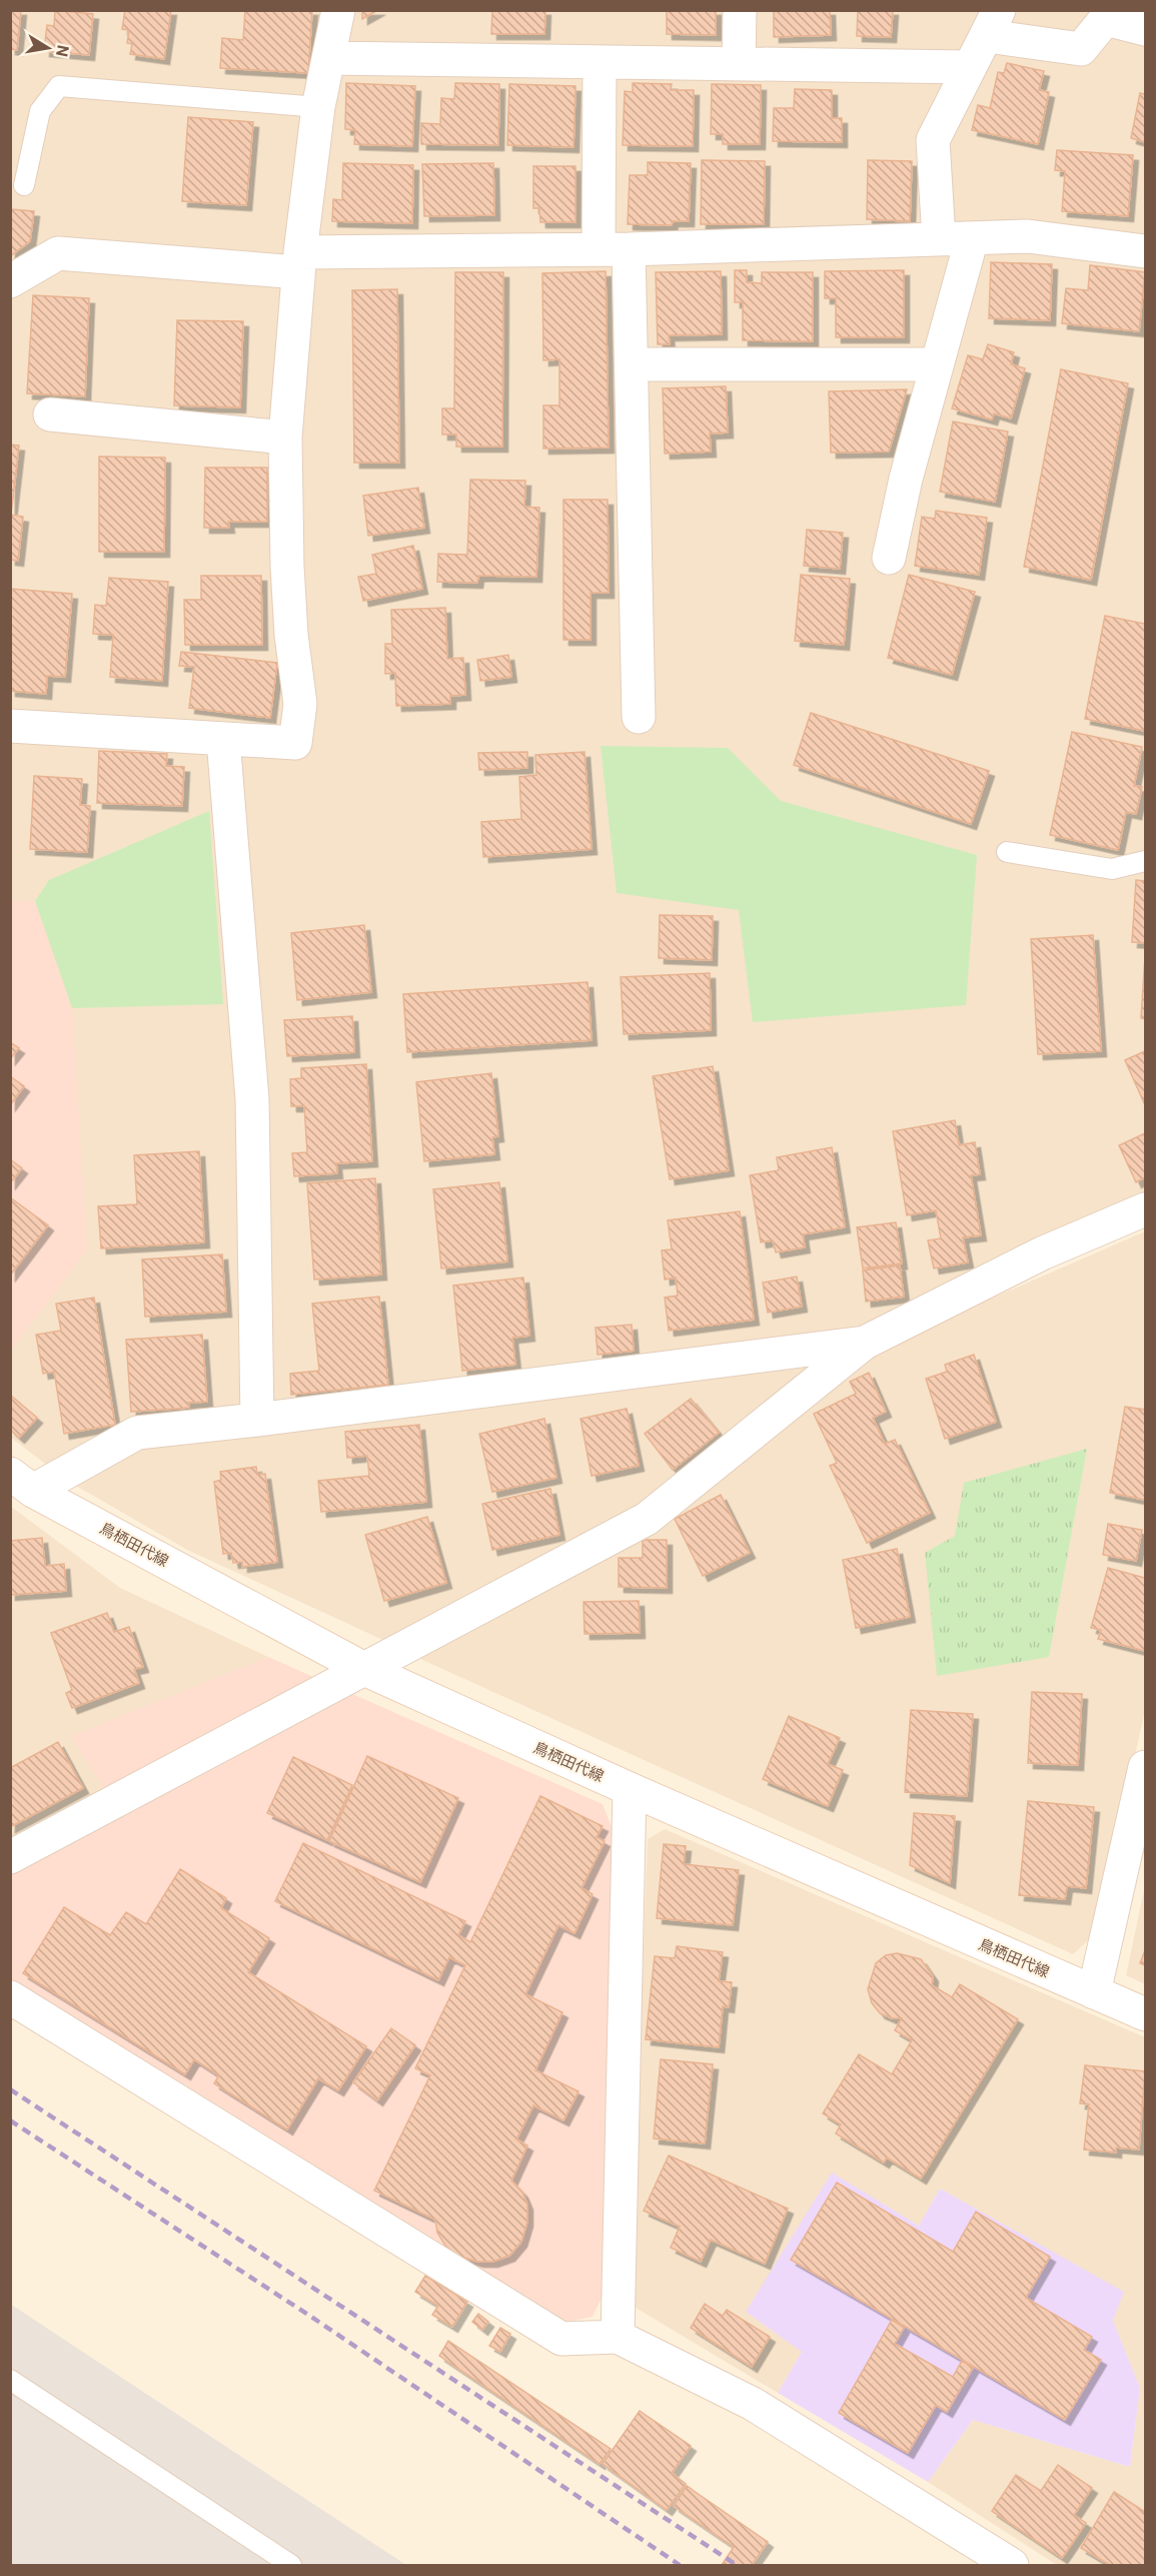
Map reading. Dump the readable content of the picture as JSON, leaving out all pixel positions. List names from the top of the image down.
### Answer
{
  "streets": {
    "street": ["鳥栖田代線"]
  },
  "north": "right"
}
